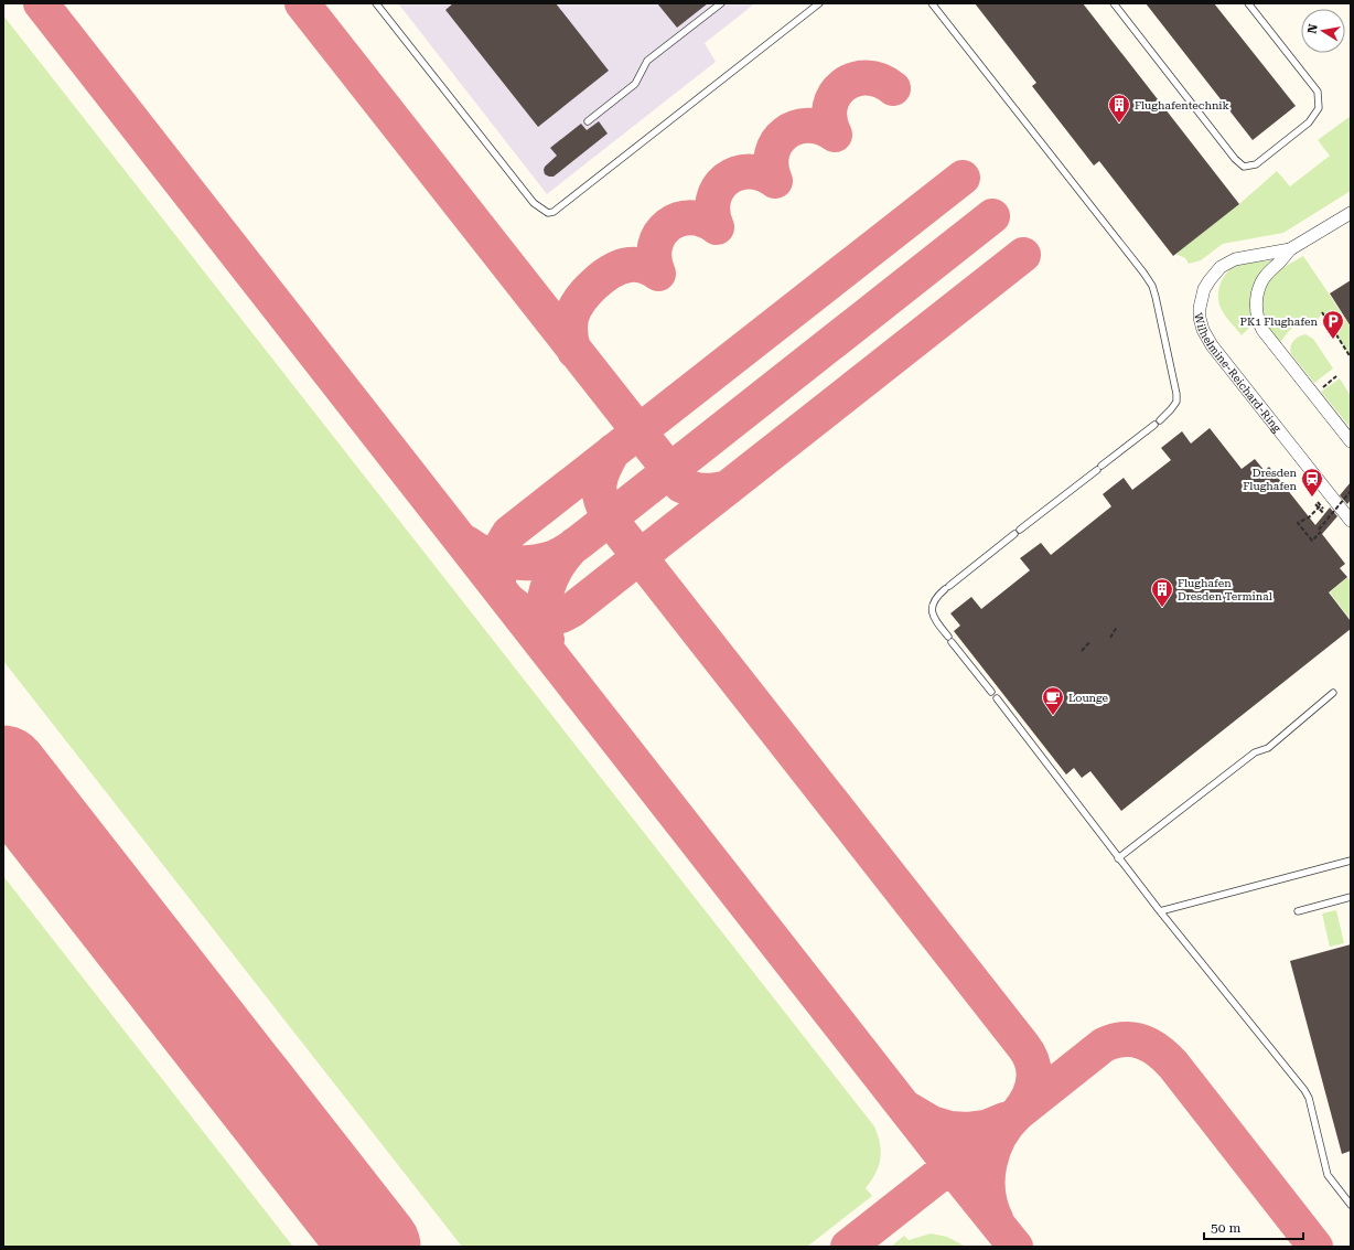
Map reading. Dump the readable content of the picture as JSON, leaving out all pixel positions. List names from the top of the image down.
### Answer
{
  "streets": {
    "street": ["Wilhelmine-Reichard-Ring"]
  },
  "places": {
    "building": ["Flughafentechnik", "Flughafen Dresden Terminal"],
    "parking": ["PK1 Flughafen"],
    "station": ["Dresden Flughafen"],
    "cafe": ["Lounge"]
  },
  "scale_bar": "50 m",
  "north": "left"
}
